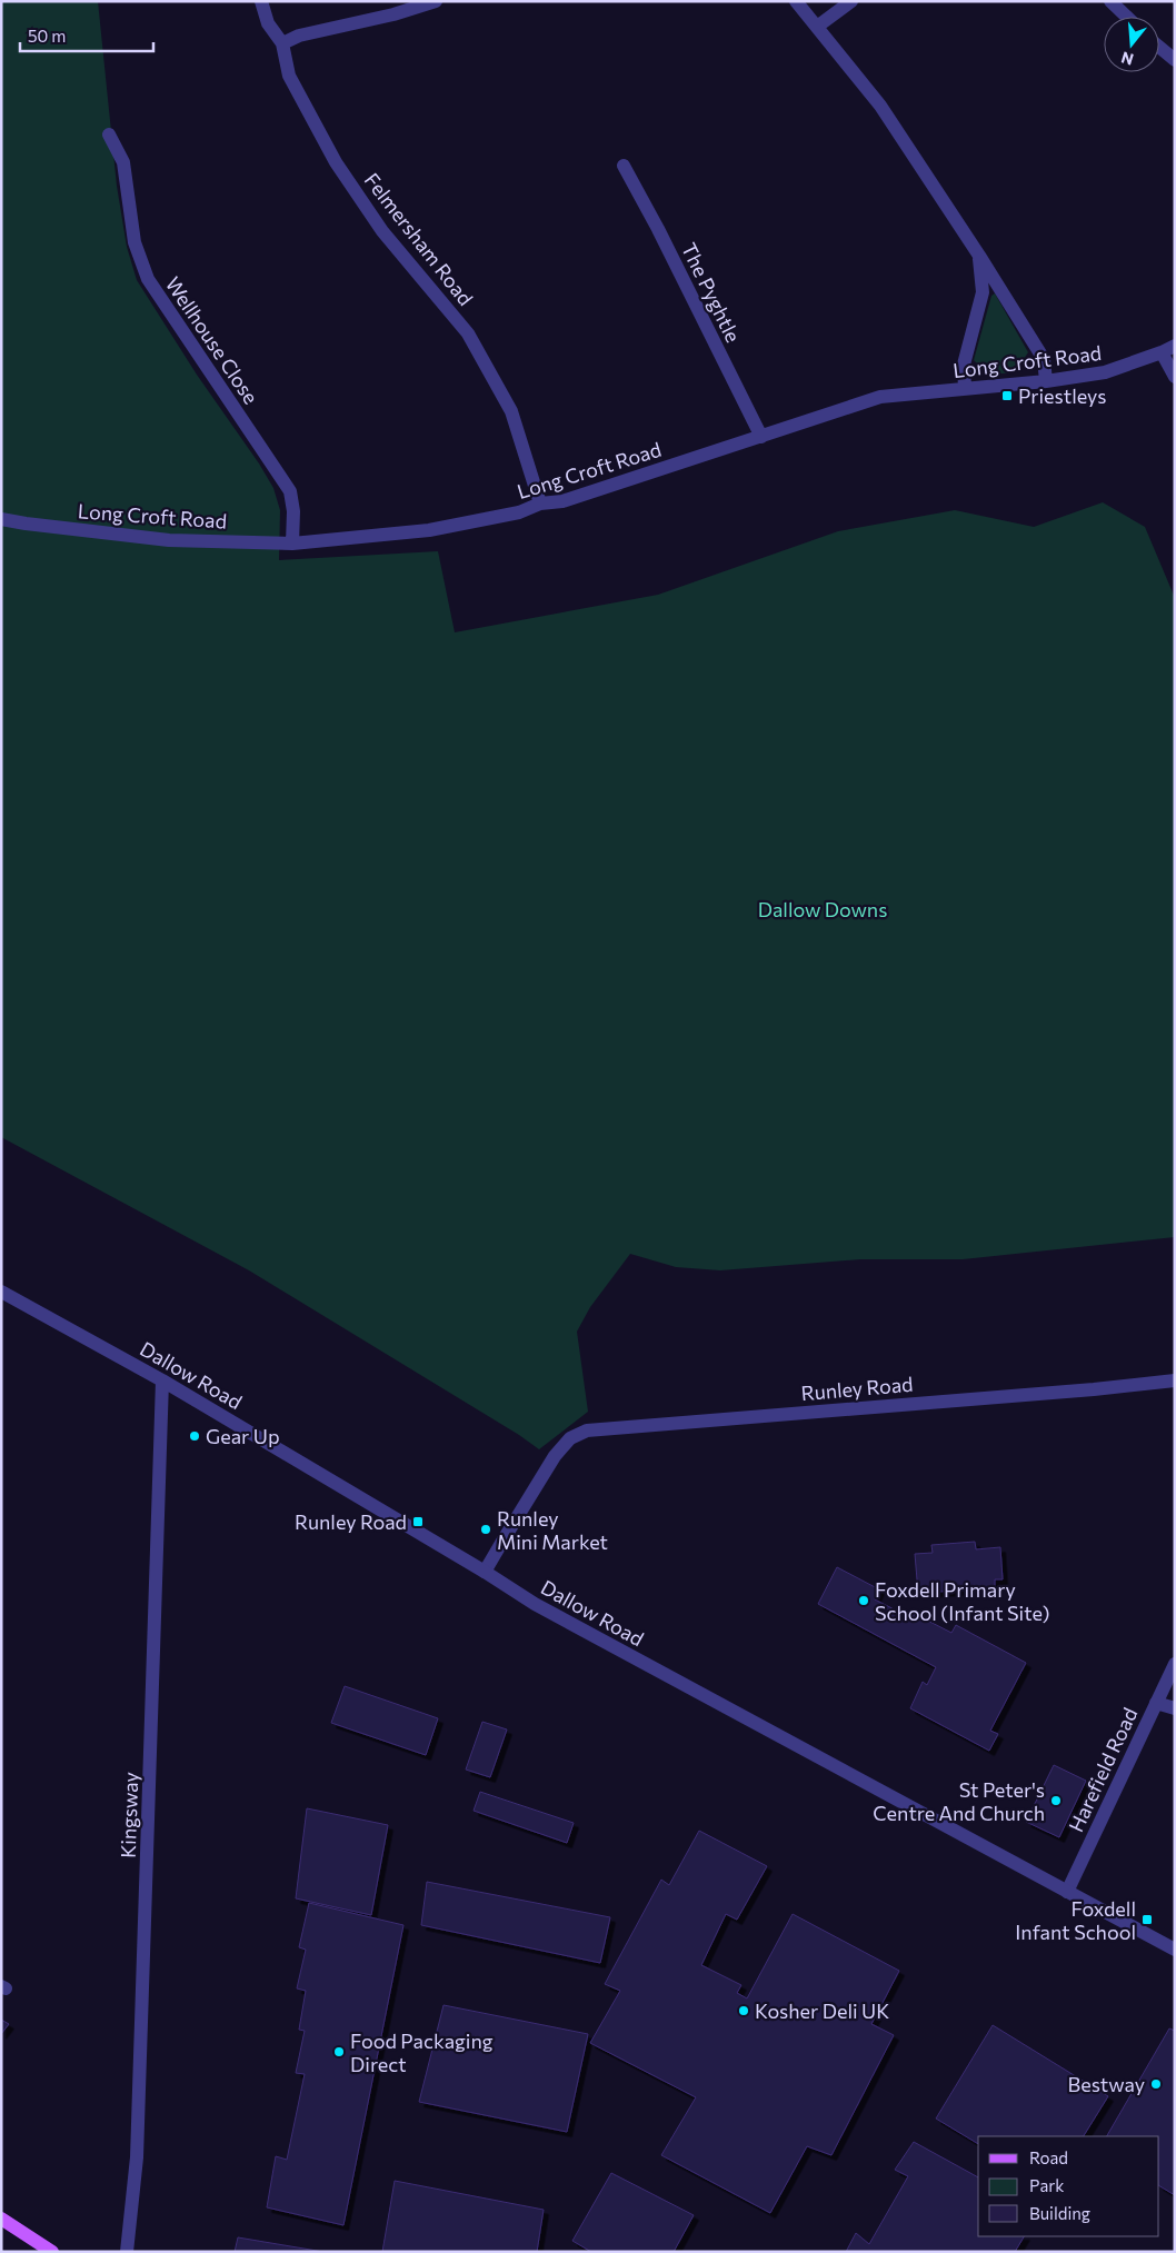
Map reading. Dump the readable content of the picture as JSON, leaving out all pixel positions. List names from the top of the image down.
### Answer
{
  "streets": {
    "street": [
      "Felmersham Road",
      "The Pyghtle",
      "Wellhouse Close",
      "Long Croft Road",
      "Dallow Road",
      "Runley Road",
      "Harefield Road",
      "Kingsway"
    ]
  },
  "crossings": [
    ["Felmersham Road", "Long Croft Road"],
    ["The Pyghtle", "Long Croft Road"],
    ["Wellhouse Close", "Long Croft Road"],
    ["Dallow Road", "Runley Road"],
    ["Dallow Road", "Harefield Road"],
    ["Dallow Road", "Kingsway"]
  ],
  "parks": ["Dallow Downs"],
  "places": {
    "transit": ["Priestleys", "Runley Road", "Foxdell Infant School"],
    "other": [
      "Gear Up",
      "Runley Mini Market",
      "Foxdell Primary School (Infant Site)",
      "St Peter's Centre And Church",
      "Kosher Deli UK",
      "Food Packaging Direct",
      "Bestway"
    ]
  },
  "legend": ["Road", "Park", "Building"],
  "scale_bar": "50 m",
  "north": "bottom"
}
